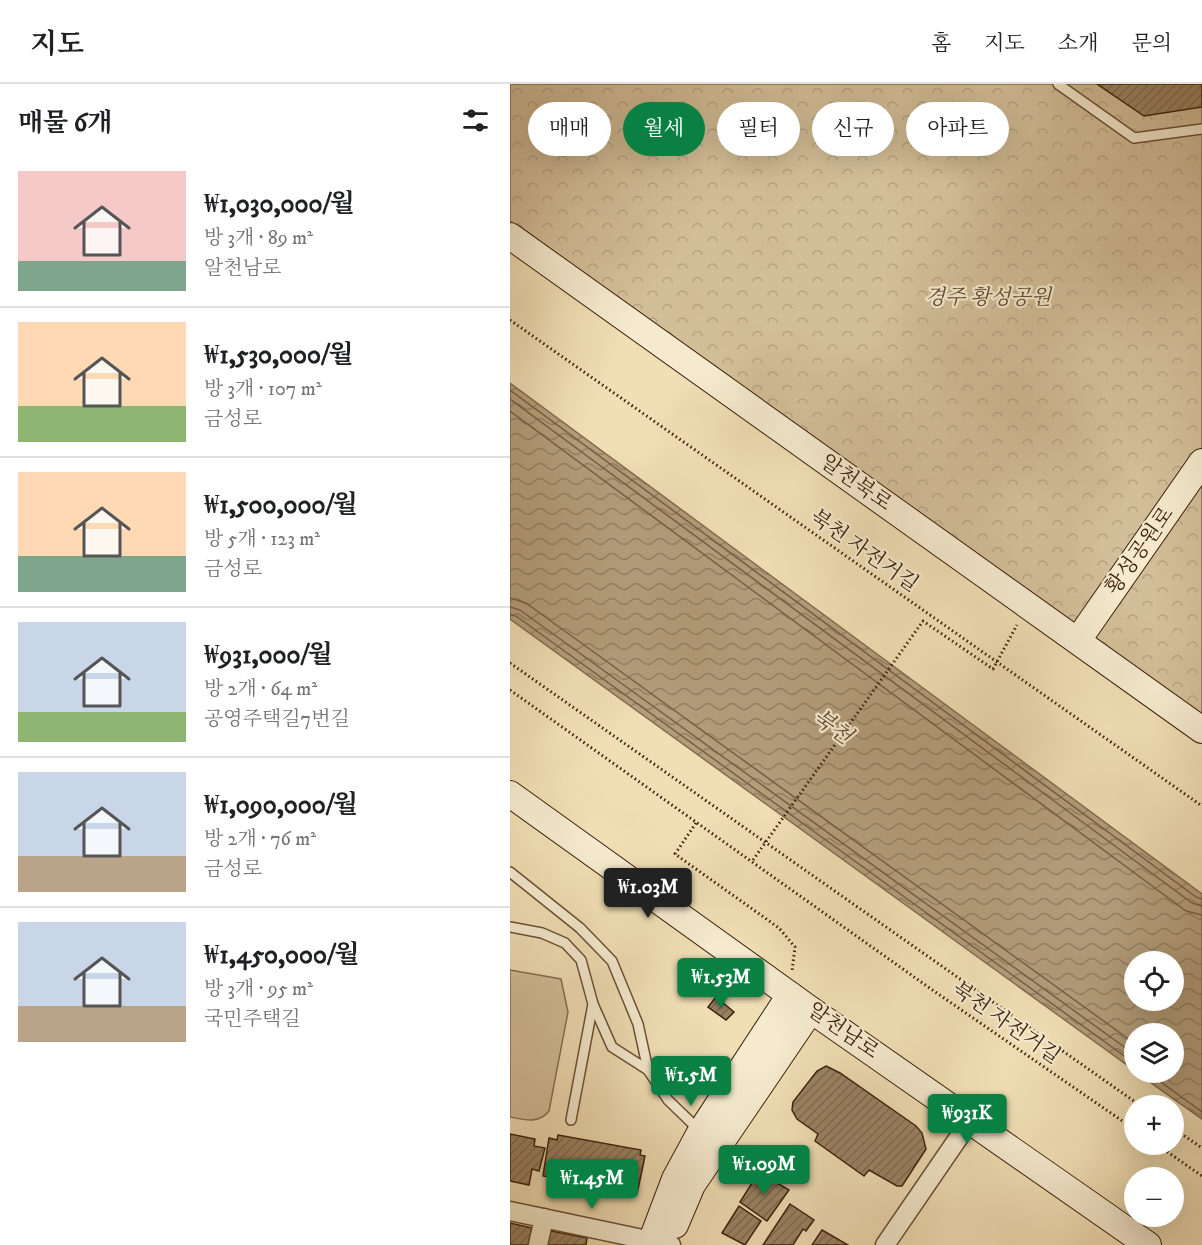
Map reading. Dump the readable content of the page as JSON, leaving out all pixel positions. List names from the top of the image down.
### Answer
{
  "streets": {
    "street": ["알천북로", "황성공원로", "알천남로"],
    "path": ["북천 자전거길"]
  },
  "crossings": [
    ["알천북로", "황성공원로"]
  ],
  "water": ["북천"],
  "parks": ["경주 황성공원"],
  "page": {
    "header": "지도",
    "nav": [
      "홈",
      "지도",
      "소개",
      "문의"
    ],
    "heading": "매물 6개",
    "chip": [
      "매매",
      "월세",
      "필터",
      "신규",
      "아파트"
    ],
    "list": [
      {
        "name": "₩1,030,000/월",
        "note": "방 3개 · 89 m² · 알천남로"
      },
      {
        "name": "₩1,530,000/월",
        "note": "방 3개 · 107 m² · 금성로"
      },
      {
        "name": "₩1,500,000/월",
        "note": "방 5개 · 123 m² · 금성로"
      },
      {
        "name": "₩931,000/월",
        "note": "방 2개 · 64 m² · 공영주택길7번길"
      },
      {
        "name": "₩1,090,000/월",
        "note": "방 2개 · 76 m² · 금성로"
      },
      {
        "name": "₩1,450,000/월",
        "note": "방 3개 · 95 m² · 국민주택길"
      }
    ],
    "price": [
      "₩1.03M",
      "₩1.53M",
      "₩1.5M",
      "₩931K",
      "₩1.09M",
      "₩1.45M"
    ],
    "map_buttons": ["+", "−"]
  }
}
